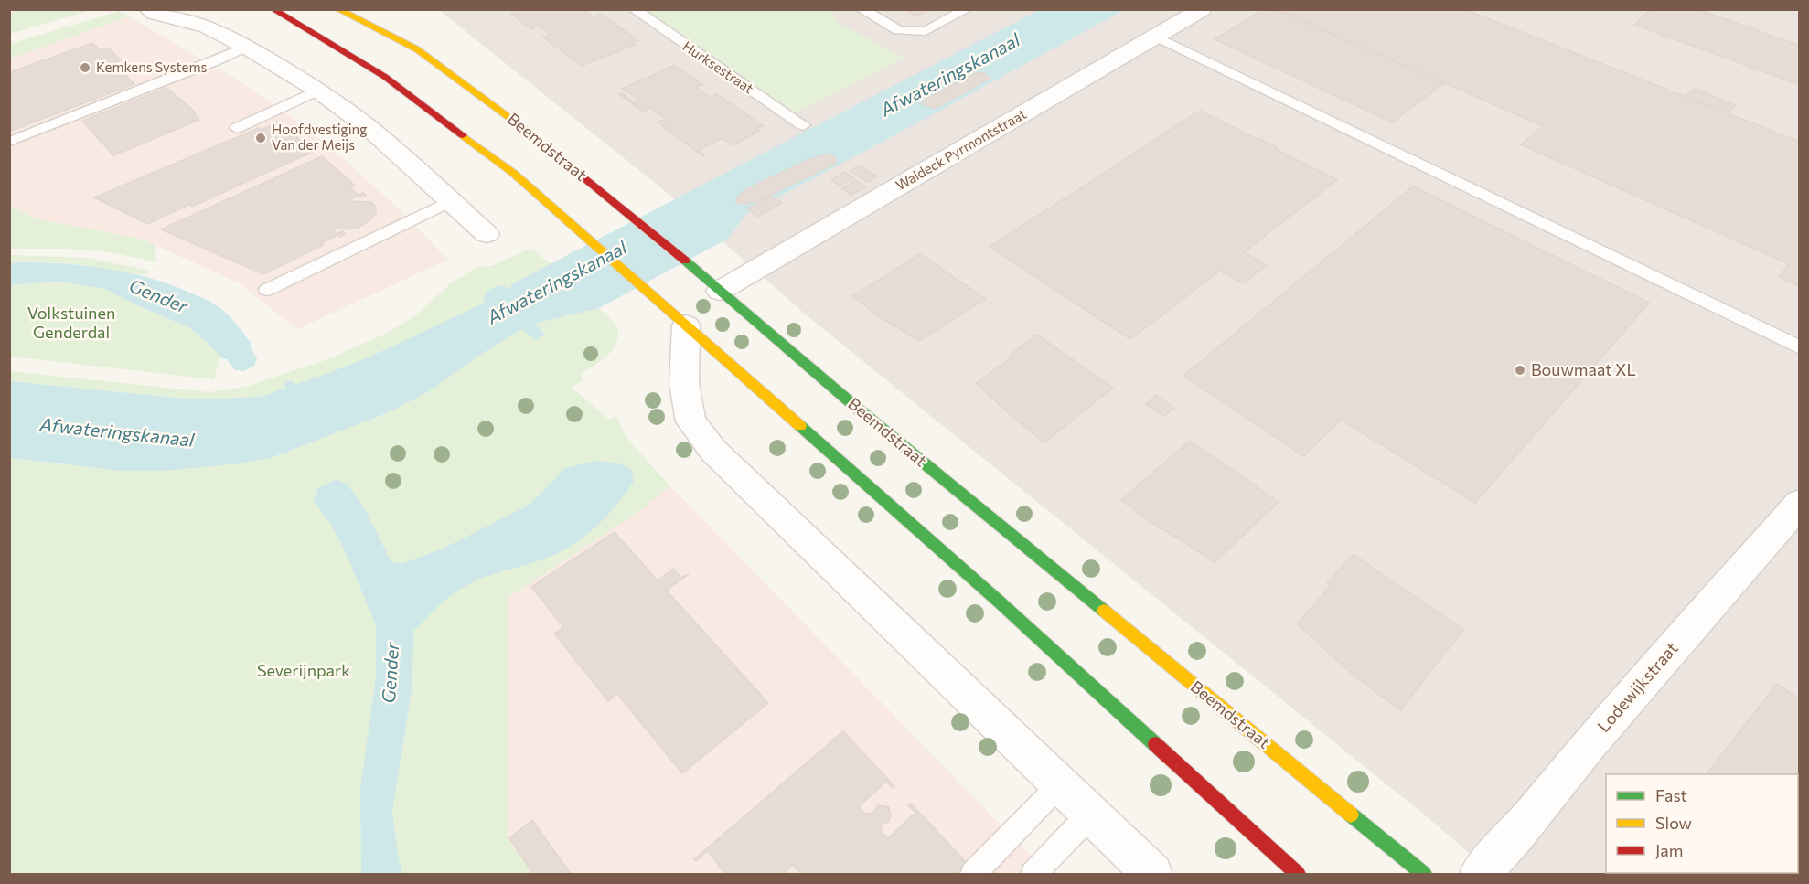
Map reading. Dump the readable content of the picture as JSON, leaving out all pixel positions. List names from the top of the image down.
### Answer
{
  "streets": {
    "main road": ["Beemdstraat"],
    "street": ["Waldeck Pyrmontstraat", "Lodewijkstraat"],
    "lane": ["Hurksestraat"]
  },
  "crossings": [
    ["Beemdstraat", "Waldeck Pyrmontstraat"]
  ],
  "water": ["Afwateringskanaal", "Gender"],
  "parks": ["Volkstuinen Genderdal", "Severijnpark"],
  "places": ["Kemkens Systems", "Hoofdvestiging Van der Meijs", "Bouwmaat XL"],
  "legend": ["Fast", "Slow", "Jam"]
}
